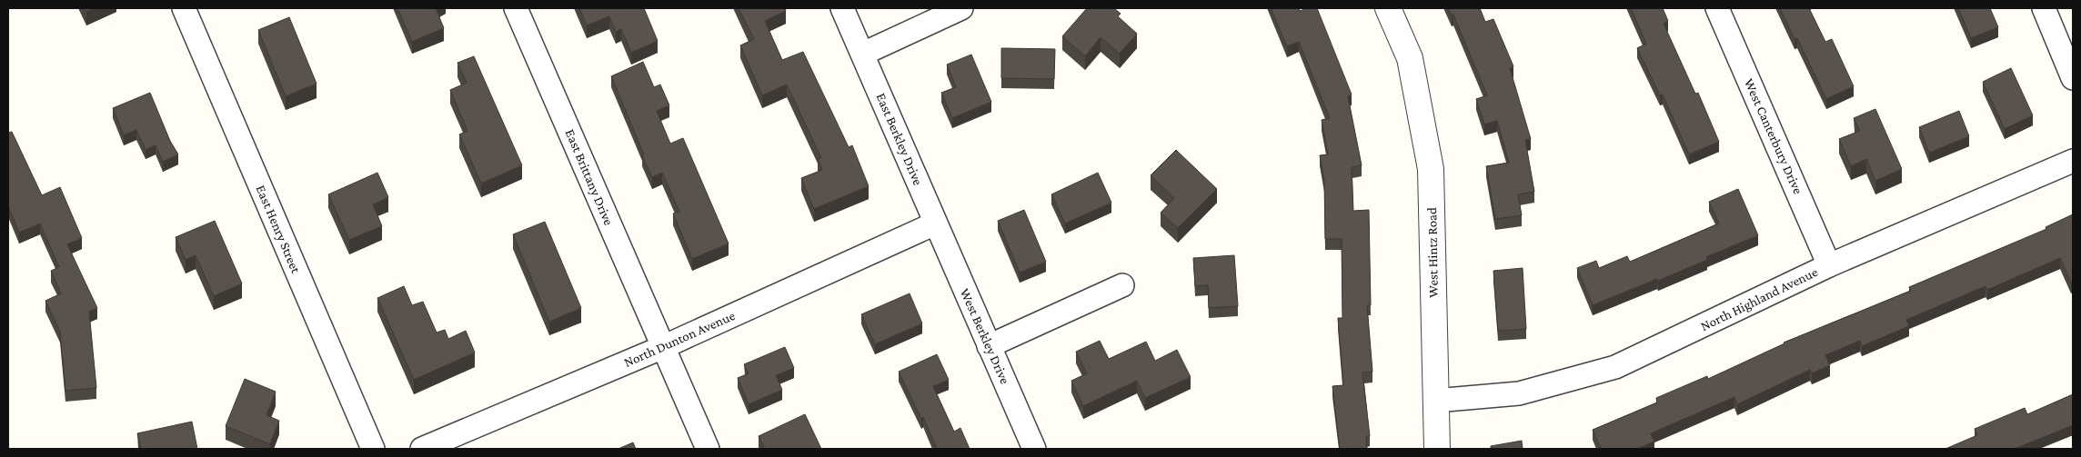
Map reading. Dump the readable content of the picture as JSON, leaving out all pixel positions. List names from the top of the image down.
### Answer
{
  "streets": {
    "street": [
      "West Canterbury Drive",
      "East Berkley Drive",
      "East Brittany Drive",
      "East Henry Street",
      "West Hintz Road",
      "North Highland Avenue",
      "West Berkley Drive",
      "North Dunton Avenue"
    ]
  },
  "crossings": [
    ["West Canterbury Drive", "North Highland Avenue"],
    ["East Berkley Drive", "West Berkley Drive"],
    ["East Berkley Drive", "North Dunton Avenue"],
    ["East Brittany Drive", "North Dunton Avenue"],
    ["West Hintz Road", "North Highland Avenue"],
    ["West Berkley Drive", "North Dunton Avenue"]
  ]
}
